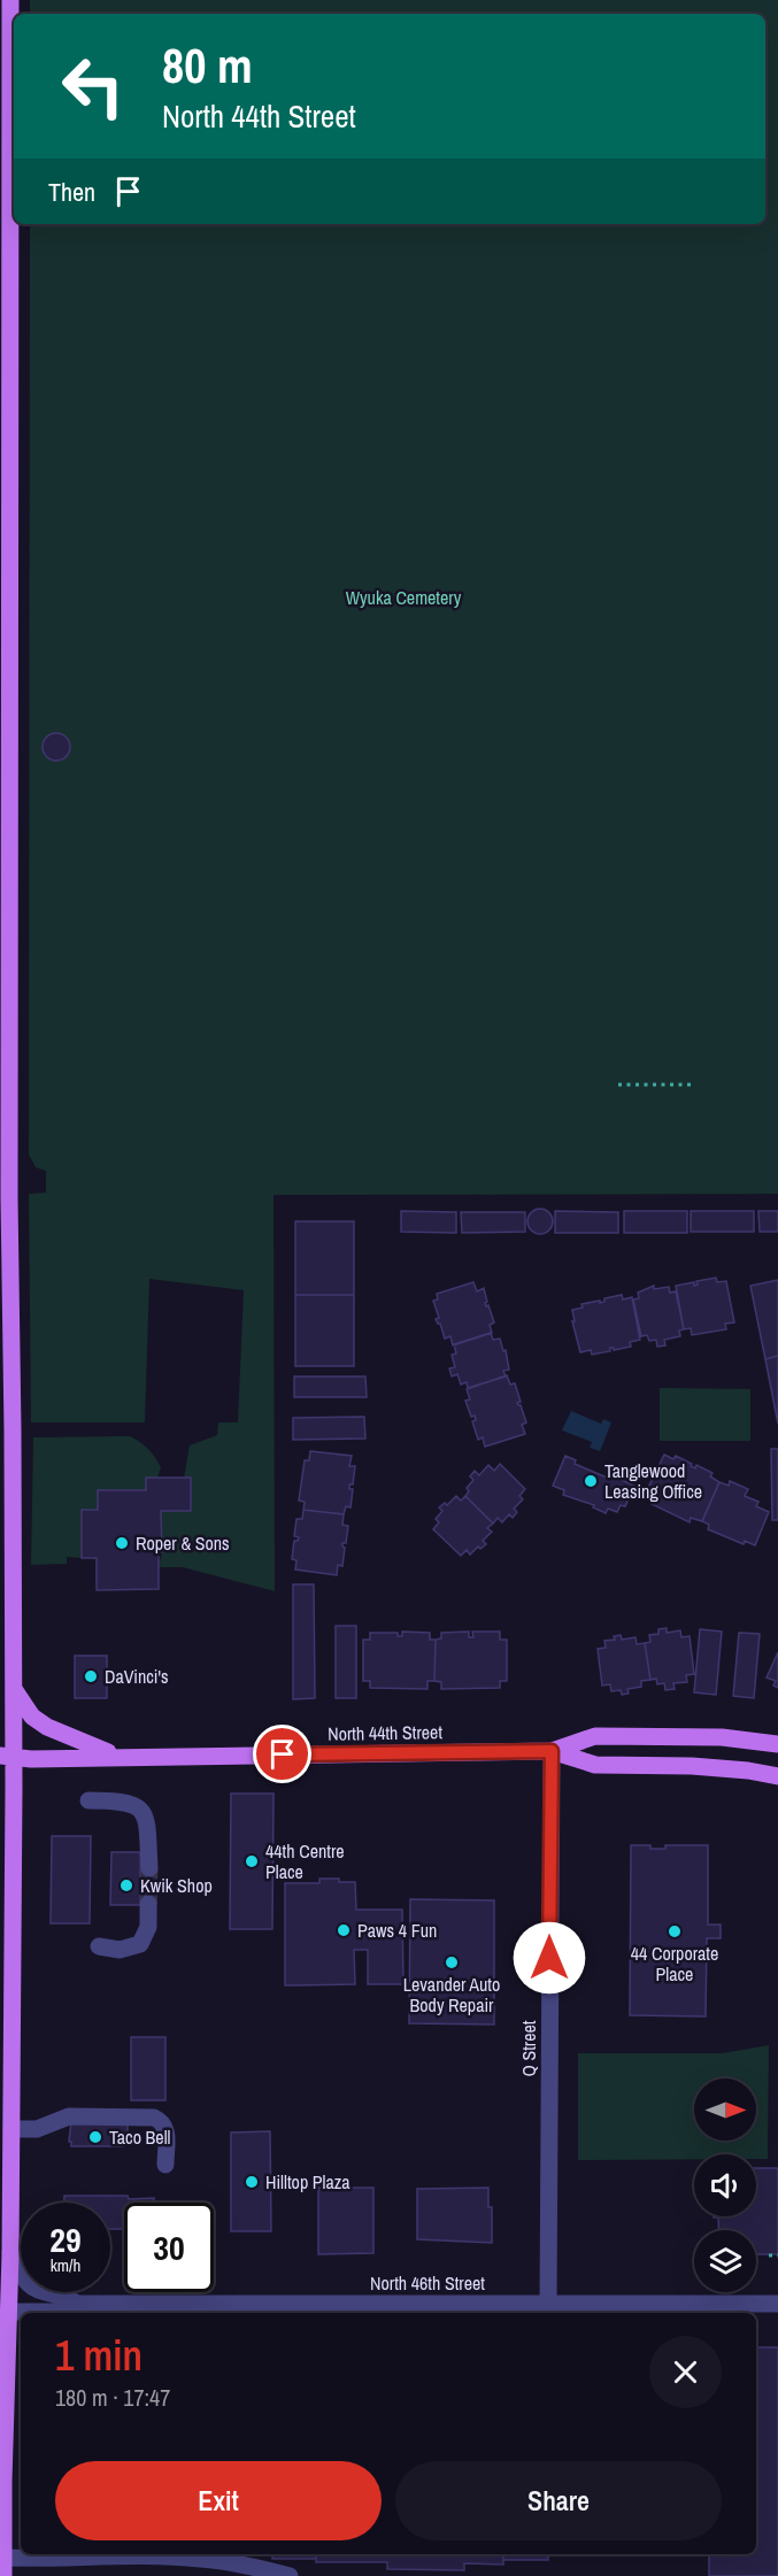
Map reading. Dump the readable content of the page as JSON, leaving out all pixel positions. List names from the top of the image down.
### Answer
{
  "streets": {
    "main road": ["North 44th Street"],
    "street": ["Q Street", "North 46th Street"]
  },
  "crossings": [
    ["North 44th Street", "Q Street"],
    ["Q Street", "North 46th Street"]
  ],
  "parks": ["Wyuka Cemetery"],
  "places": [
    "Tanglewood Leasing Office",
    "Roper & Sons",
    "DaVinci's",
    "44th Centre Place",
    "Kwik Shop",
    "Paws 4 Fun",
    "44 Corporate Place",
    "Levander Auto Body Repair",
    "Taco Bell",
    "Hilltop Plaza"
  ],
  "north": "right",
  "page": {
    "turn": ["80 m", "North 44th Street"],
    "then": "Then",
    "speed": "29 km/h",
    "limit": "30",
    "heading": ["1 min", "180 m · 17:47"],
    "buttons": ["Exit", "Share"]
  }
}
